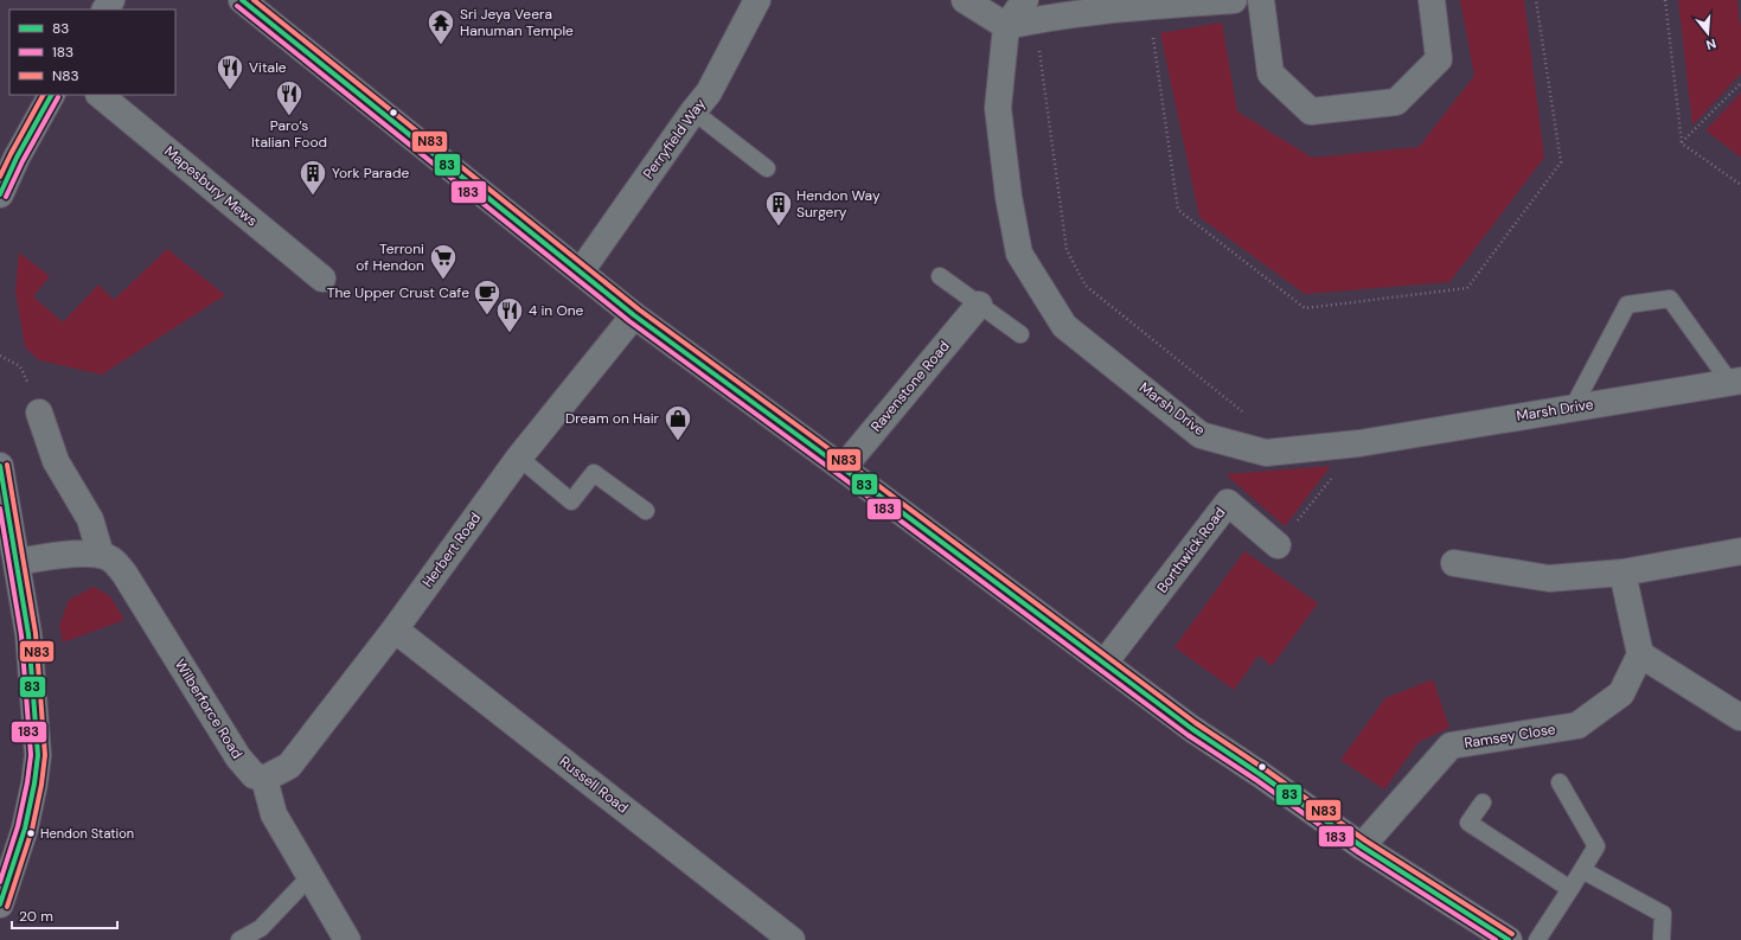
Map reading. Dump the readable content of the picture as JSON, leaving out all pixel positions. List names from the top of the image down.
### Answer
{
  "streets": {
    "street": [
      "Perryfield Way",
      "Mapesbury Mews",
      "Ravenstone Road",
      "Marsh Drive",
      "Herbert Road",
      "Borthwick Road",
      "Wilberforce Road",
      "Ramsey Close",
      "Russell Road"
    ]
  },
  "crossings": [
    ["Herbert Road", "Wilberforce Road"],
    ["Herbert Road", "Russell Road"]
  ],
  "places": {
    "temple": ["Sri Jeya Veera Hanuman Temple"],
    "restaurant": ["Vitale", "Paro’s Italian Food", "4 in One"],
    "building": ["York Parade", "Hendon Way Surgery"],
    "supermarket": ["Terroni of Hendon"],
    "cafe": ["The Upper Crust Cafe"],
    "shop": ["Dream on Hair"],
    "other": ["Hendon Station"]
  },
  "lines": ["transit line 83", "transit line N83", "transit line 183"],
  "legend": ["83", "183", "N83"],
  "scale_bar": "20 m",
  "north": "bottom"
}
